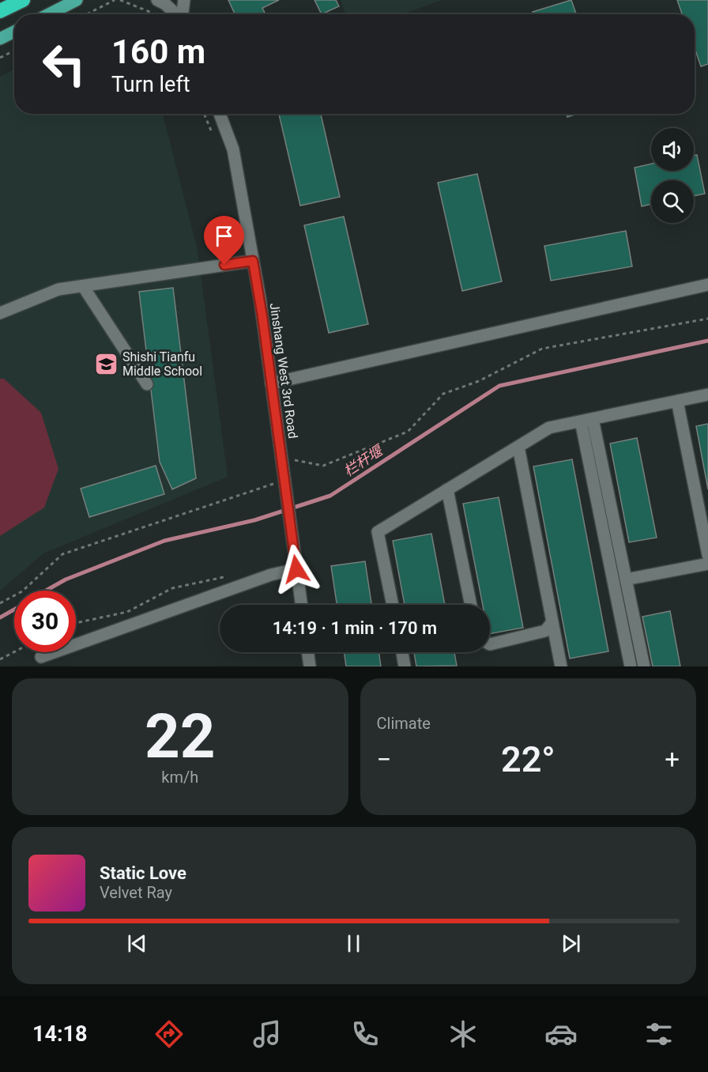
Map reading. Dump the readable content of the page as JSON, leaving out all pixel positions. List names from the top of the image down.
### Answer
{
  "streets": {
    "street": ["Jinshang West 3rd Road"]
  },
  "water": ["栏杆堰"],
  "places": {
    "school or university": ["Shishi Tianfu Middle School"]
  },
  "page": {
    "turn": ["160 m", "Turn left"],
    "limit": "30",
    "trip": "14:19 · 1 min · 170 m",
    "tile": [
      ["22", "km/h"],
      "Climate"
    ],
    "heat": ["−", "22°", "+"],
    "song": ["Static Love", "Velvet Ray"],
    "tabs": "14:18"
  }
}
